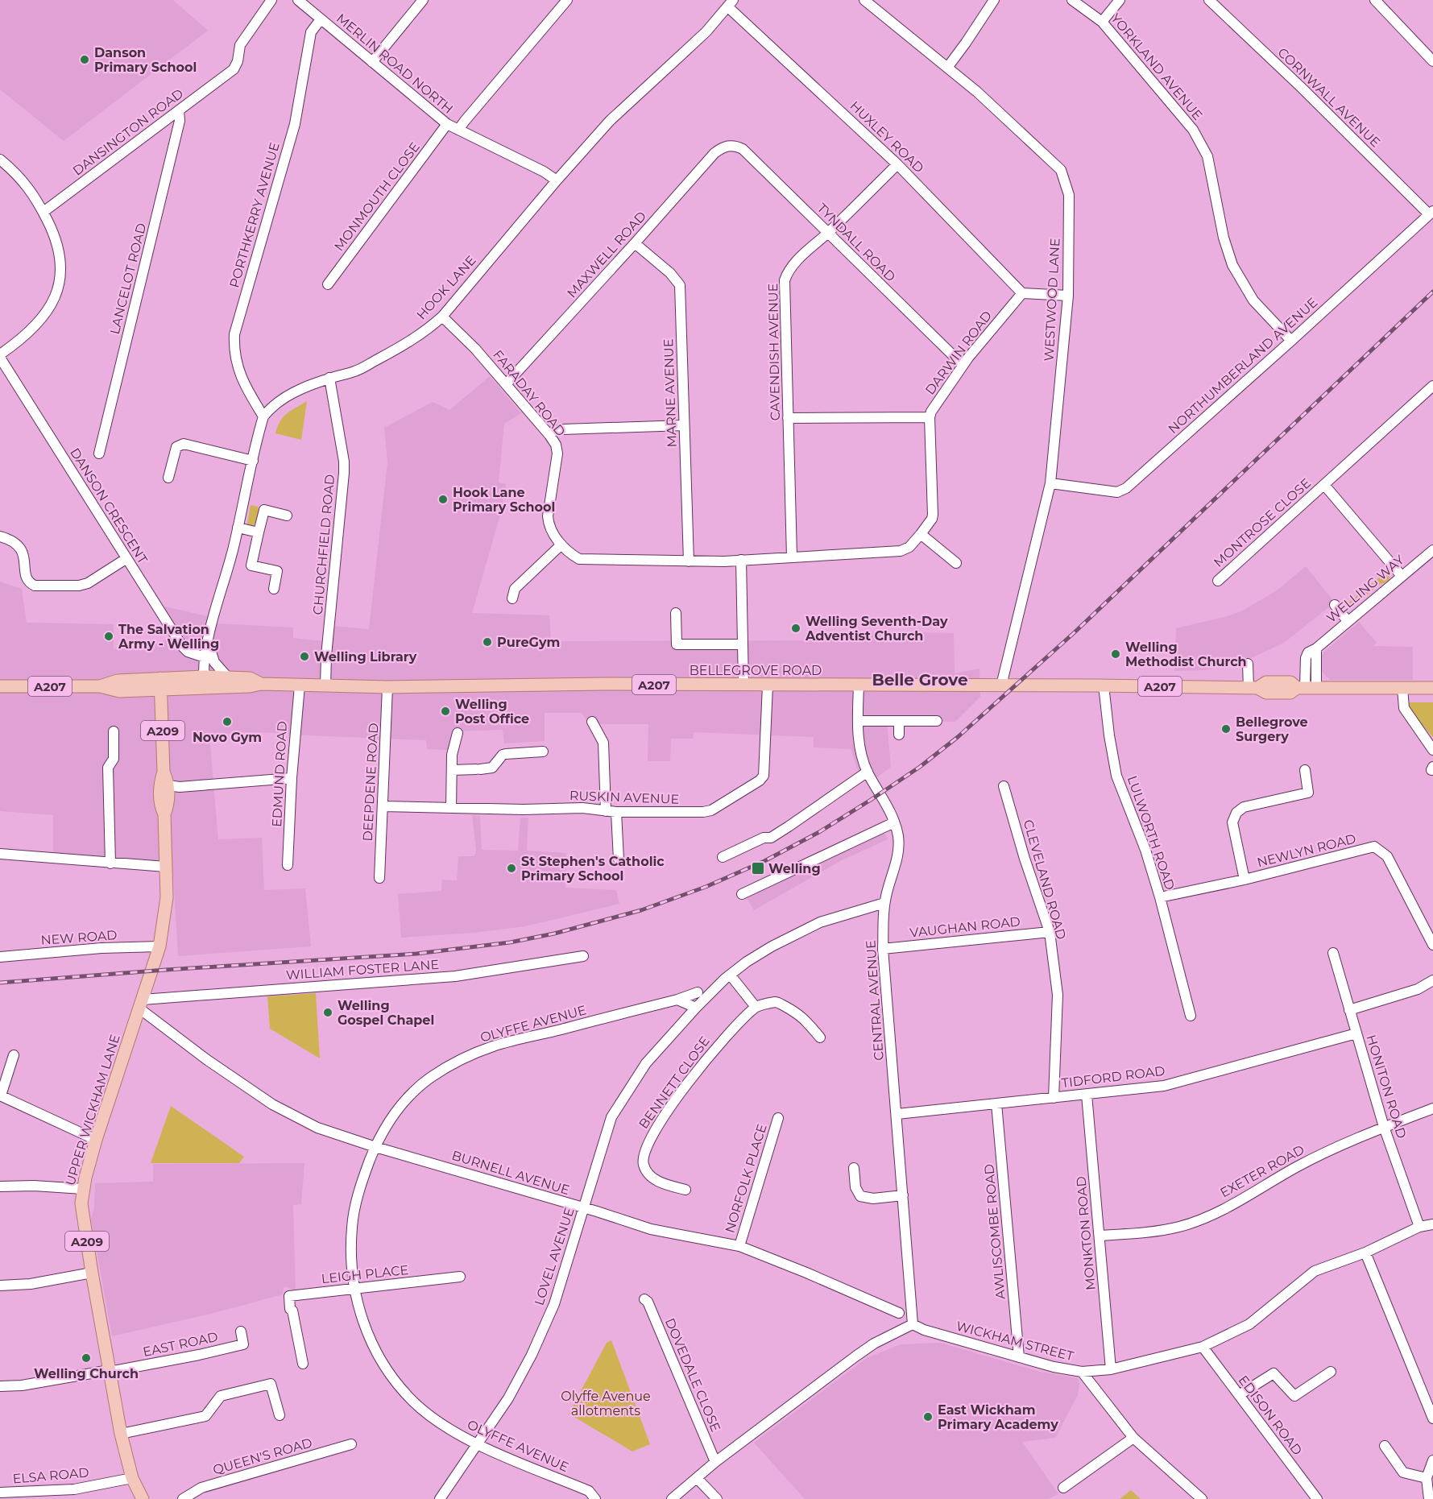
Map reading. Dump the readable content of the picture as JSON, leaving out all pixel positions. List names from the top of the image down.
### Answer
{
  "streets": {
    "main road": [
      "BELLEGROVE ROAD",
      "A207",
      "A209",
      "UPPER WICKHAM LANE"
    ],
    "street": [
      "MERLIN ROAD NORTH",
      "YORKLAND AVENUE",
      "CORNWALL AVENUE",
      "DANSINGTON ROAD",
      "HUXLEY ROAD",
      "MONMOUTH CLOSE",
      "PORTHKERRY AVENUE",
      "TYNDALL ROAD",
      "MAXWELL ROAD",
      "LANCELOT ROAD",
      "HOOK LANE",
      "WESTWOOD LANE",
      "CAVENDISH AVENUE",
      "DARWIN ROAD",
      "NORTHUMBERLAND AVENUE",
      "FARADAY ROAD",
      "MARNE AVENUE",
      "DANSON CRESCENT",
      "MONTROSE CLOSE",
      "CHURCHFIELD ROAD",
      "WELLING WAY",
      "EDMUND ROAD",
      "DEEPDENE ROAD",
      "RUSKIN AVENUE",
      "LULWORTH ROAD",
      "NEWLYN ROAD",
      "CLEVELAND ROAD",
      "VAUGHAN ROAD",
      "NEW ROAD",
      "WILLIAM FOSTER LANE",
      "CENTRAL AVENUE",
      "OLYFFE AVENUE",
      "TIDFORD ROAD",
      "BENNETT CLOSE",
      "HONITON ROAD",
      "EXETER ROAD",
      "BURNELL AVENUE",
      "NORFOLK PLACE",
      "AWLISCOMBE ROAD",
      "MONKTON ROAD",
      "LOVEL AVENUE",
      "LEIGH PLACE",
      "WICKHAM STREET",
      "EAST ROAD",
      "DOVEDALE CLOSE",
      "EDISON ROAD",
      "QUEEN'S ROAD",
      "ELSA ROAD"
    ]
  },
  "crossings": [
    ["MERLIN ROAD NORTH", "MONMOUTH CLOSE"],
    ["MERLIN ROAD NORTH", "PORTHKERRY AVENUE"],
    ["MERLIN ROAD NORTH", "HOOK LANE"],
    ["YORKLAND AVENUE", "NORTHUMBERLAND AVENUE"],
    ["CORNWALL AVENUE", "NORTHUMBERLAND AVENUE"],
    ["DANSINGTON ROAD", "LANCELOT ROAD"],
    ["HUXLEY ROAD", "HOOK LANE"],
    ["HUXLEY ROAD", "CAVENDISH AVENUE"],
    ["HUXLEY ROAD", "DARWIN ROAD"],
    ["PORTHKERRY AVENUE", "HOOK LANE"],
    ["TYNDALL ROAD", "MAXWELL ROAD"],
    ["TYNDALL ROAD", "CAVENDISH AVENUE"],
    ["TYNDALL ROAD", "DARWIN ROAD"],
    ["MAXWELL ROAD", "FARADAY ROAD"],
    ["MAXWELL ROAD", "MARNE AVENUE"],
    ["HOOK LANE", "FARADAY ROAD"],
    ["HOOK LANE", "CHURCHFIELD ROAD"],
    ["WESTWOOD LANE", "NORTHUMBERLAND AVENUE"],
    ["WESTWOOD LANE", "BELLEGROVE ROAD"],
    ["FARADAY ROAD", "MARNE AVENUE"],
    ["CHURCHFIELD ROAD", "BELLEGROVE ROAD"],
    ["WELLING WAY", "BELLEGROVE ROAD"],
    ["BELLEGROVE ROAD", "A207"],
    ["BELLEGROVE ROAD", "EDMUND ROAD"],
    ["BELLEGROVE ROAD", "DEEPDENE ROAD"],
    ["BELLEGROVE ROAD", "RUSKIN AVENUE"],
    ["BELLEGROVE ROAD", "LULWORTH ROAD"],
    ["BELLEGROVE ROAD", "CENTRAL AVENUE"],
    ["A207", "UPPER WICKHAM LANE"],
    ["DEEPDENE ROAD", "RUSKIN AVENUE"],
    ["LULWORTH ROAD", "NEWLYN ROAD"],
    ["CLEVELAND ROAD", "VAUGHAN ROAD"],
    ["CLEVELAND ROAD", "TIDFORD ROAD"],
    ["VAUGHAN ROAD", "CENTRAL AVENUE"],
    ["NEW ROAD", "UPPER WICKHAM LANE"],
    ["WILLIAM FOSTER LANE", "UPPER WICKHAM LANE"],
    ["WILLIAM FOSTER LANE", "BURNELL AVENUE"],
    ["CENTRAL AVENUE", "TIDFORD ROAD"],
    ["CENTRAL AVENUE", "LOVEL AVENUE"],
    ["CENTRAL AVENUE", "WICKHAM STREET"],
    ["OLYFFE AVENUE", "BURNELL AVENUE"],
    ["OLYFFE AVENUE", "LOVEL AVENUE"],
    ["OLYFFE AVENUE", "LEIGH PLACE"],
    ["TIDFORD ROAD", "HONITON ROAD"],
    ["TIDFORD ROAD", "AWLISCOMBE ROAD"],
    ["TIDFORD ROAD", "MONKTON ROAD"],
    ["HONITON ROAD", "EXETER ROAD"],
    ["HONITON ROAD", "WICKHAM STREET"],
    ["UPPER WICKHAM LANE", "BURNELL AVENUE"],
    ["UPPER WICKHAM LANE", "EAST ROAD"],
    ["UPPER WICKHAM LANE", "ELSA ROAD"],
    ["EXETER ROAD", "MONKTON ROAD"],
    ["BURNELL AVENUE", "NORFOLK PLACE"],
    ["BURNELL AVENUE", "LOVEL AVENUE"],
    ["AWLISCOMBE ROAD", "WICKHAM STREET"],
    ["MONKTON ROAD", "WICKHAM STREET"],
    ["WICKHAM STREET", "EDISON ROAD"]
  ],
  "districts": ["Belle Grove"],
  "parks": ["Olyffe Avenue allotments"],
  "places": {
    "other": [
      "Danson Primary School",
      "Hook Lane Primary School",
      "Welling Seventh-Day Adventist Church",
      "The Salvation Army - Welling",
      "PureGym",
      "Welling Methodist Church",
      "Welling Library",
      "Welling Post Office",
      "Novo Gym",
      "Bellegrove Surgery",
      "St Stephen's Catholic Primary School",
      "Welling Gospel Chapel",
      "Welling Church",
      "East Wickham Primary Academy"
    ],
    "transit": ["Welling"]
  }
}
